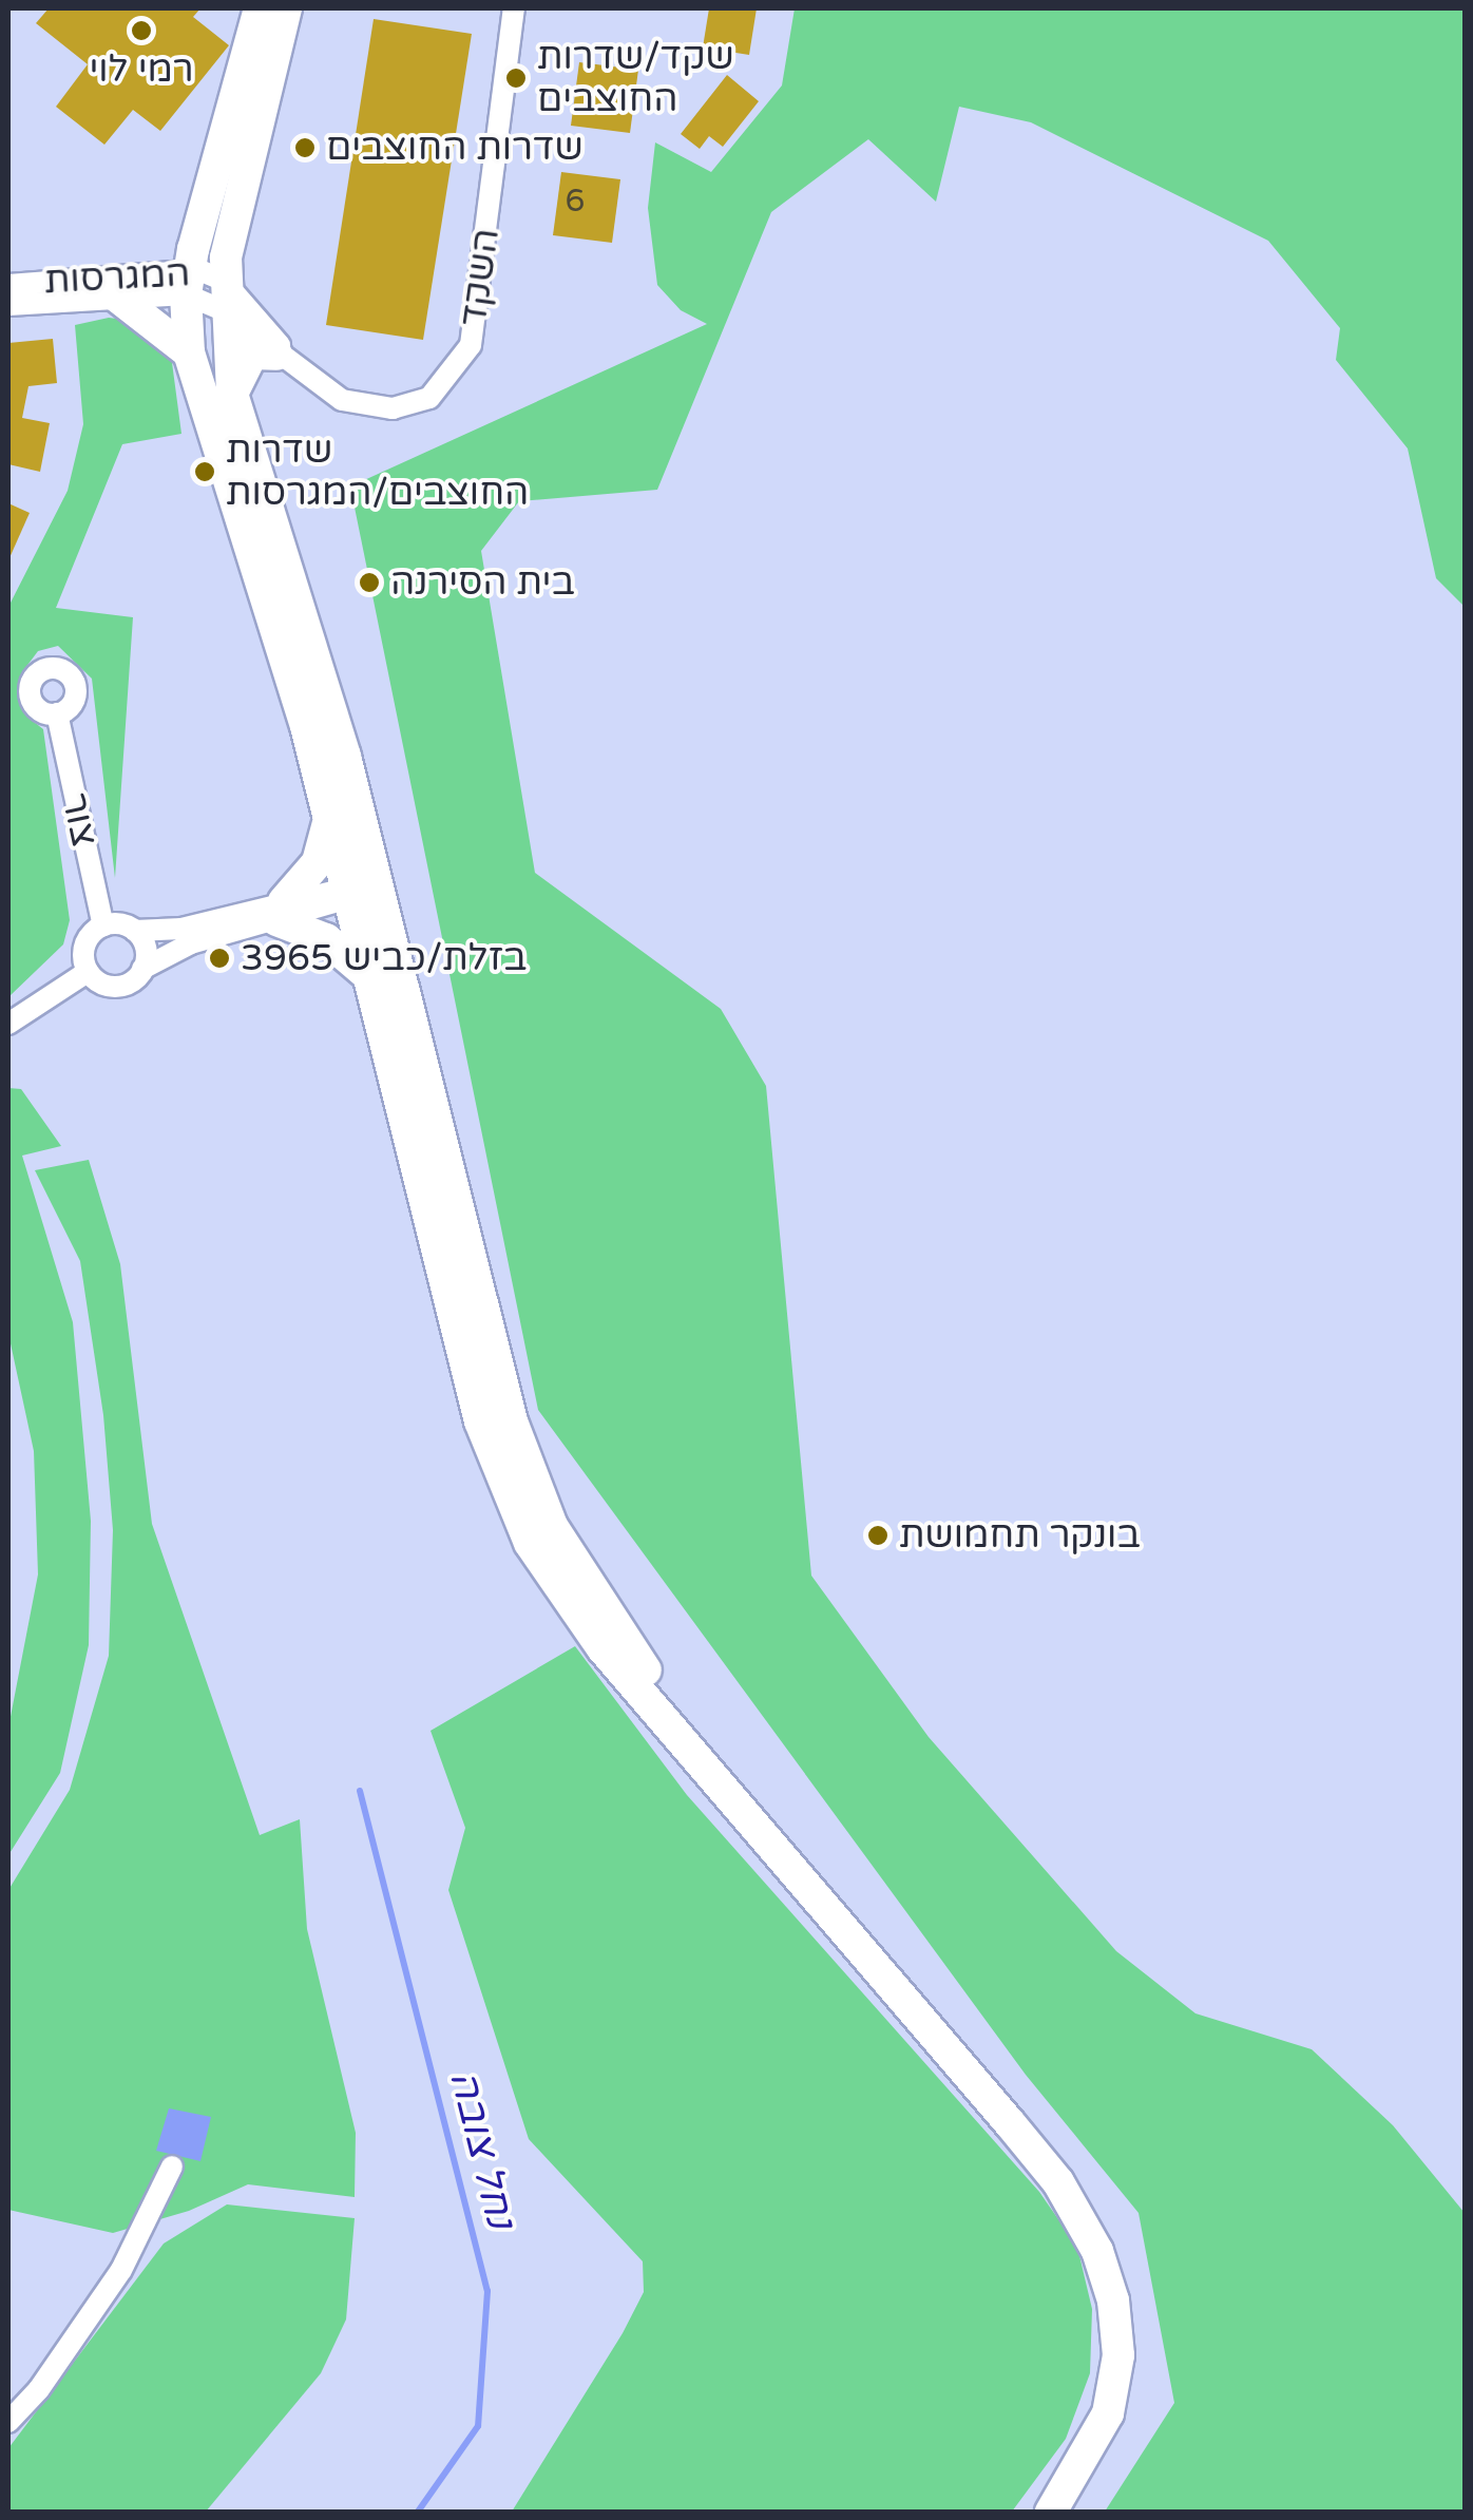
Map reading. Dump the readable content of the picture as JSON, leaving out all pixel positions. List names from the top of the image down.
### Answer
{
  "streets": {
    "street": ["המגרסות", "השקד", "צור"]
  },
  "crossings": [
    ["המגרסות", "השקד"]
  ],
  "water": ["נחל צובה"],
  "places": [
    "רמי לוי",
    "שקד/שדרות החוצבים",
    "שדרות החוצבים",
    "שדרות החוצבים/המגרסות",
    "בית הסירנה",
    "בזלת/כביש 3965",
    "בונקר תחמושת"
  ],
  "house_numbers": ["6"]
}
